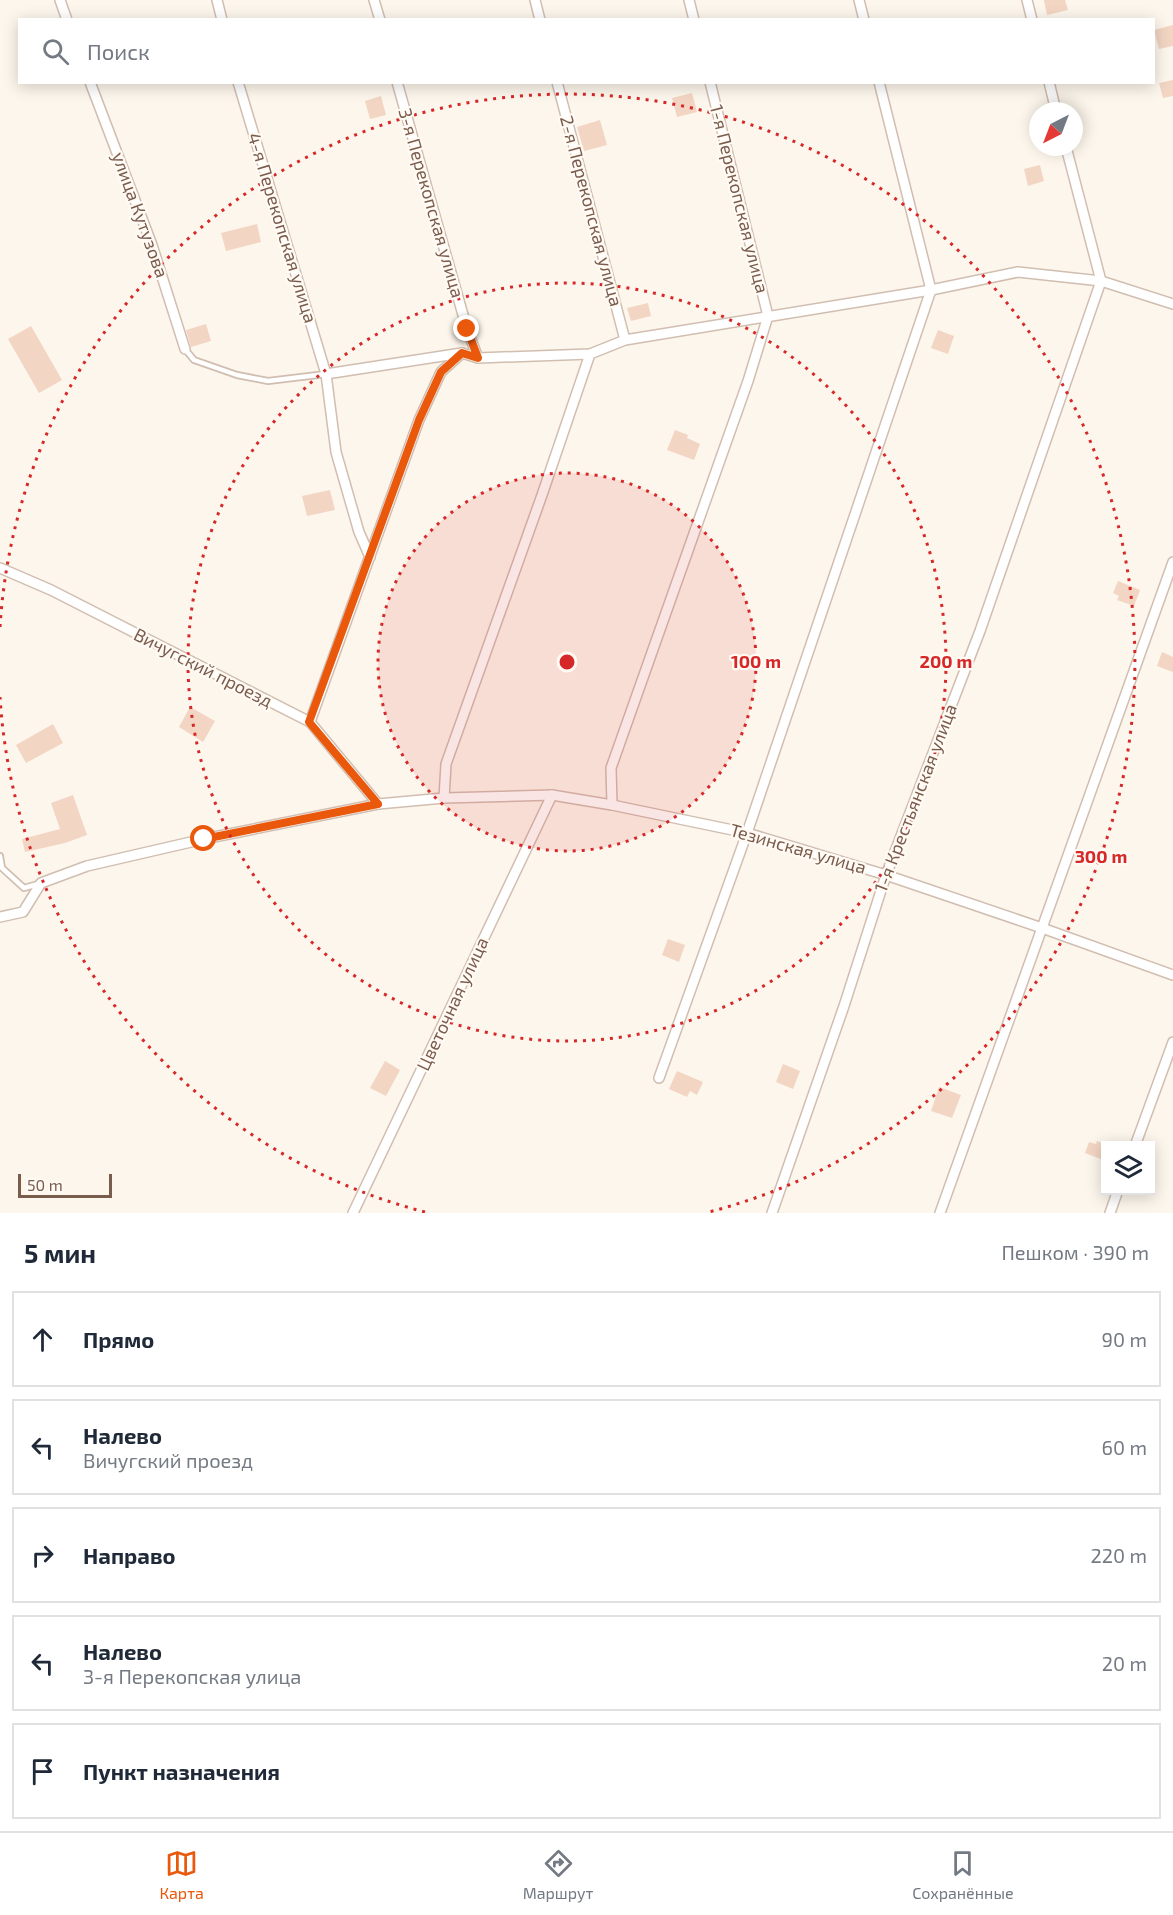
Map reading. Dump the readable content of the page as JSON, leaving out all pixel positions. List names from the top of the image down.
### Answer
{
  "streets": {
    "street": [
      "1-я Перекопская улица",
      "3-я Перекопская улица",
      "2-я Перекопская улица",
      "улица Кутузова",
      "4-я Перекопская улица",
      "Вичугский проезд",
      "1-я Крестьянская улица",
      "Тезинская улица",
      "Цветочная улица"
    ]
  },
  "crossings": [
    ["Вичугский проезд", "Тезинская улица"],
    ["1-я Крестьянская улица", "Тезинская улица"],
    ["Тезинская улица", "Цветочная улица"]
  ],
  "scale_bar": "50 m",
  "north": "bottom left",
  "page": {
    "search": "Поиск",
    "scale": "50 m",
    "heading": ["5 мин", "Пешком · 390 m"],
    "list": [
      ["Прямо", "90 m"],
      ["Налево", "Вичугский проезд", "60 m"],
      ["Направо", "220 m"],
      ["Налево", "3-я Перекопская улица", "20 m"],
      "Пункт назначения"
    ],
    "nav": ["Карта", "Маршрут", "Сохранённые"]
  },
  "rings": ["100 m", "200 m", "300 m"]
}
